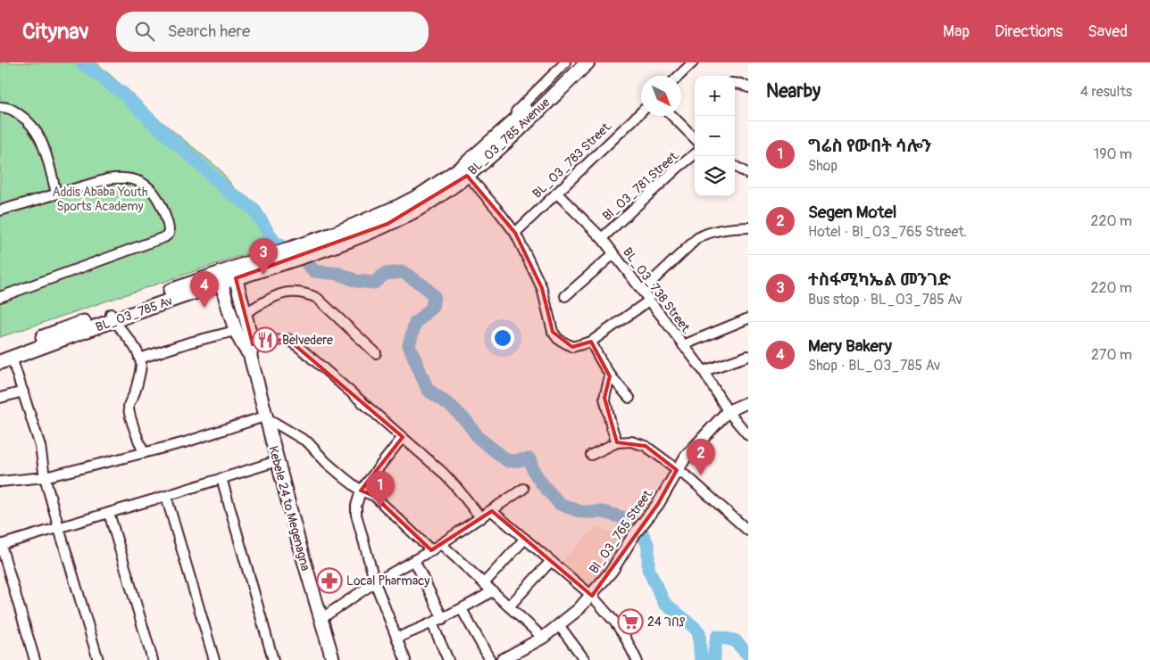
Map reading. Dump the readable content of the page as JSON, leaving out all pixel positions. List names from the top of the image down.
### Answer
{
  "streets": {
    "main road": ["BL_03_785 Avenue", "BL_03_785 Av", "Kebele 24 to Megenagna"],
    "street": [
      "BL_03_783 Street.",
      "Bl_03_781 Street.",
      "BL_03_738 Street.",
      "Bl_03_765 Street."
    ]
  },
  "crossings": [
    ["BL_03_785 Avenue", "BL_03_785 Av"],
    ["BL_03_783 Street.", "BL_03_738 Street."],
    ["Bl_03_781 Street.", "BL_03_738 Street."],
    ["BL_03_738 Street.", "Bl_03_765 Street."],
    ["BL_03_785 Av", "Kebele 24 to Megenagna"]
  ],
  "parks": ["Addis Ababa Youth Sports Academy"],
  "places": {
    "restaurant": ["Belvedere"],
    "pharmacy": ["Local Pharmacy"],
    "supermarket": ["24 ገበያ"]
  },
  "north": "bottom right",
  "page": {
    "header": "Citynav",
    "search": "Search here",
    "nav": ["Map", "Directions", "Saved"],
    "heading": ["Nearby", "4 results"],
    "map_buttons": ["+", "−"],
    "list": [
      {
        "mark": "1",
        "name": "ግሬስ የውበት ሳሎን",
        "note": "Shop",
        "value": "190 m"
      },
      {
        "mark": "2",
        "name": "Segen Motel",
        "note": "Hotel · Bl_03_765 Street.",
        "value": "220 m"
      },
      {
        "mark": "3",
        "name": "ተስፋሚካኤል መንገድ",
        "note": "Bus stop · BL_03_785 Av",
        "value": "220 m"
      },
      {
        "mark": "4",
        "name": "Mery Bakery",
        "note": "Shop · BL_03_785 Av",
        "value": "270 m"
      }
    ],
    "pins": [
      "3",
      "4",
      "2",
      "1"
    ]
  }
}
